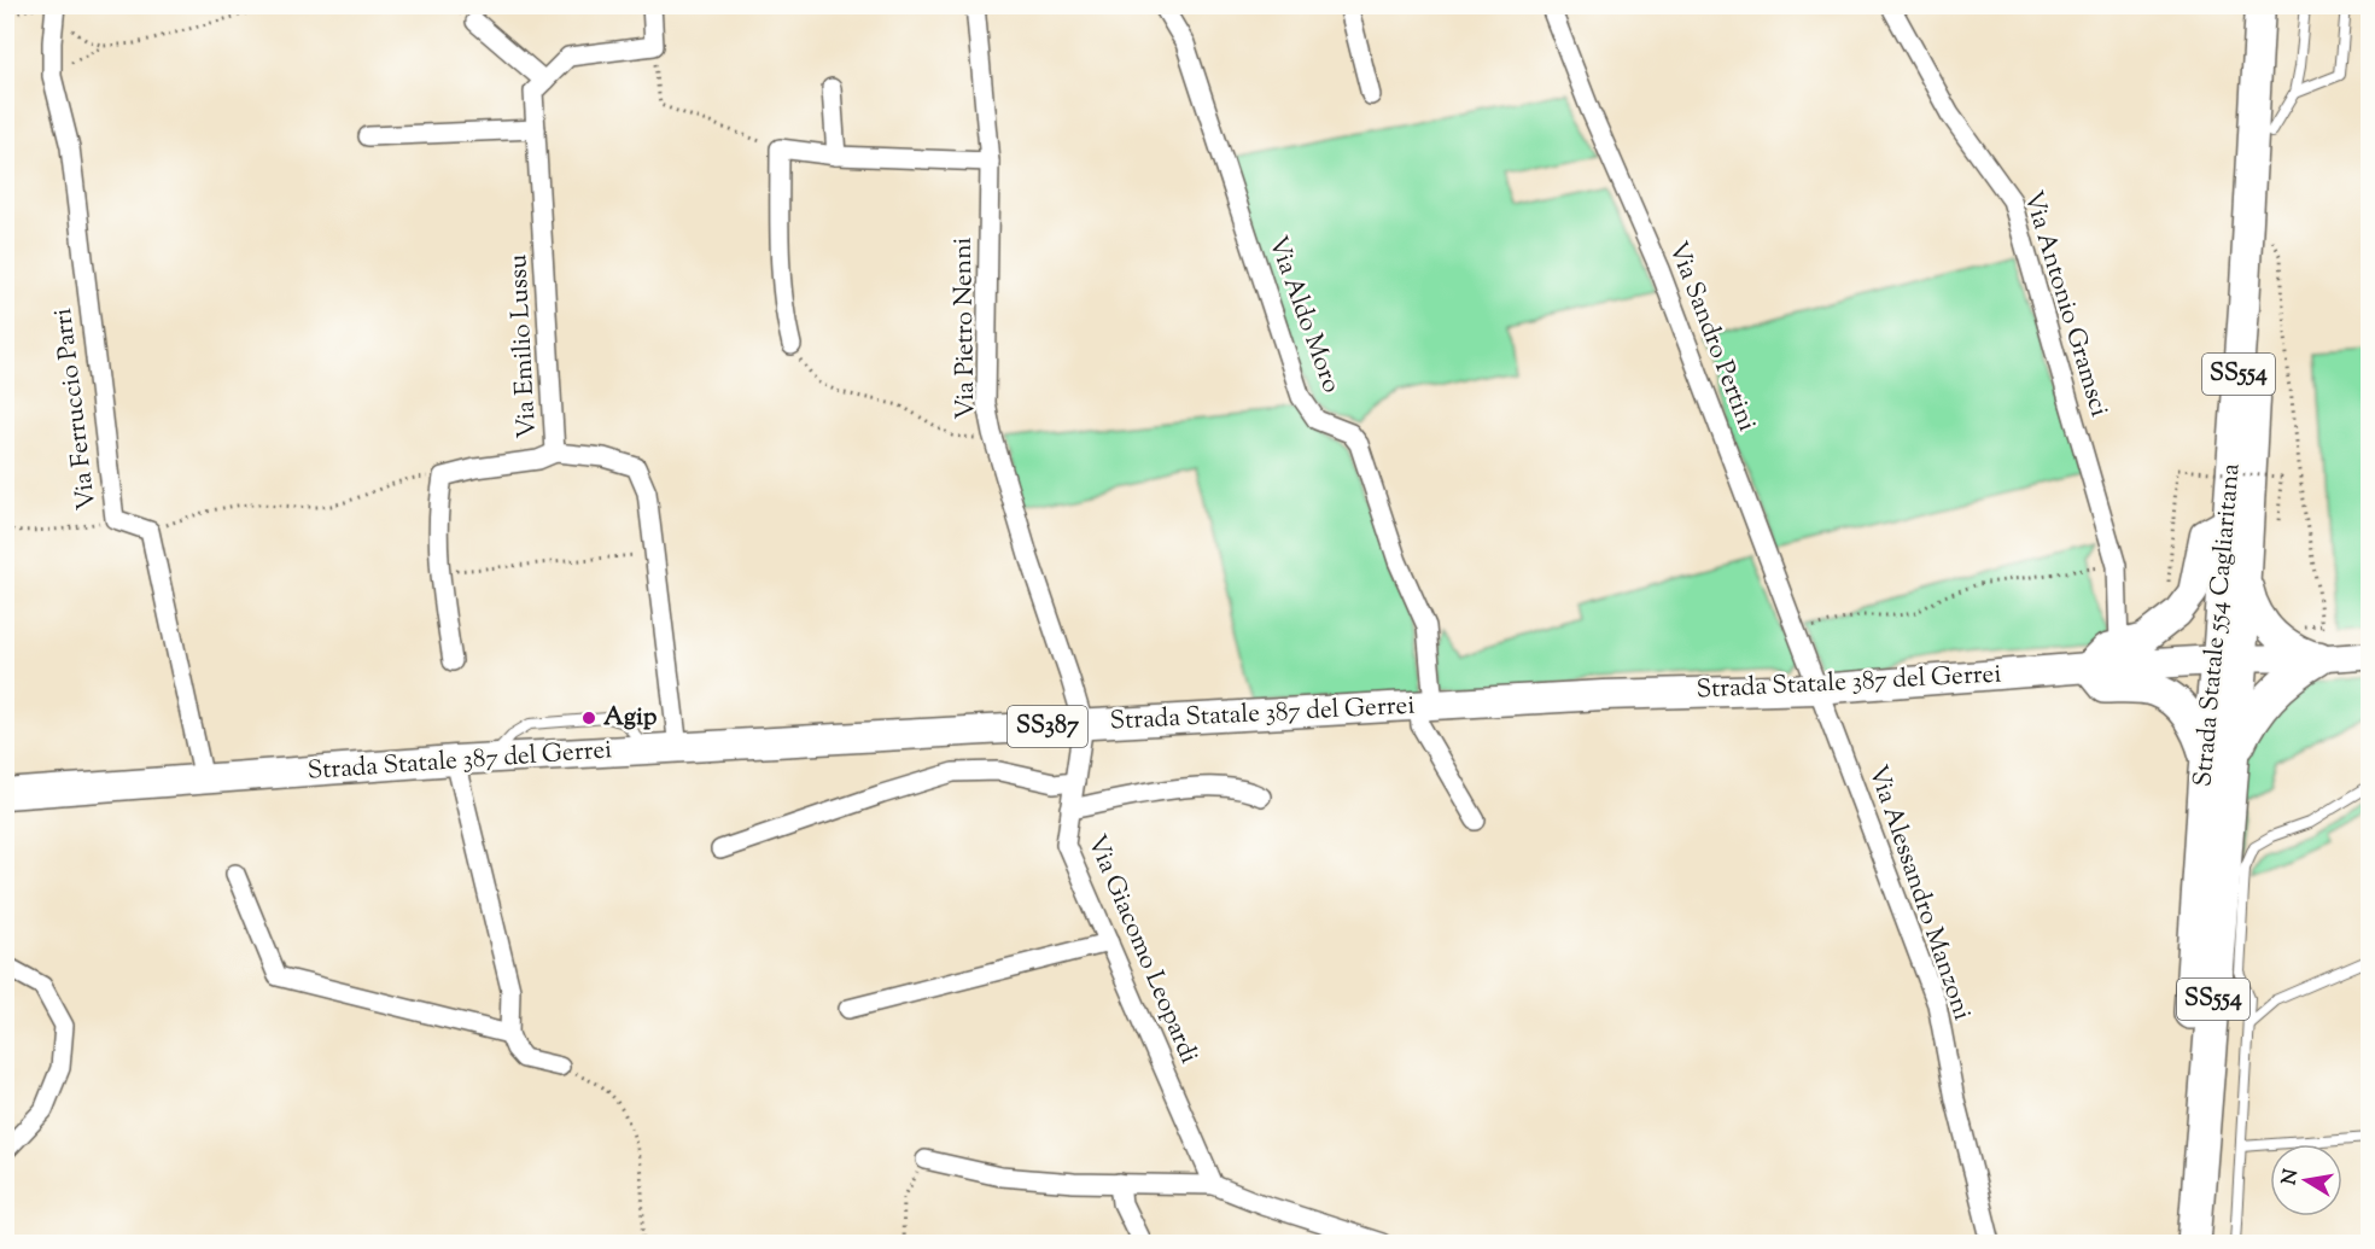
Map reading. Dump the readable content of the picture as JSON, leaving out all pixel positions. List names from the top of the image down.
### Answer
{
  "streets": {
    "highway": ["SS554", "Strada Statale 554 Cagliaritana"],
    "main road": ["Strada Statale 387 del Gerrei", "SS387"],
    "street": [
      "Via Antonio Gramsci",
      "Via Aldo Moro",
      "Via Pietro Nenni",
      "Via Sandro Pertini",
      "Via Emilio Lussu",
      "Via Ferruccio Parri",
      "Via Alessandro Manzoni",
      "Via Giacomo Leopardi"
    ]
  },
  "crossings": [
    ["Via Aldo Moro", "Strada Statale 387 del Gerrei"],
    ["Via Pietro Nenni", "Strada Statale 387 del Gerrei"],
    ["Via Pietro Nenni", "Via Giacomo Leopardi"],
    ["Via Sandro Pertini", "Strada Statale 387 del Gerrei"],
    ["Via Sandro Pertini", "Via Alessandro Manzoni"],
    ["Via Emilio Lussu", "Strada Statale 387 del Gerrei"],
    ["Strada Statale 554 Cagliaritana", "Strada Statale 387 del Gerrei"],
    ["Strada Statale 387 del Gerrei", "Via Alessandro Manzoni"],
    ["Strada Statale 387 del Gerrei", "Via Giacomo Leopardi"]
  ],
  "places": ["Agip"],
  "north": "left"
}
